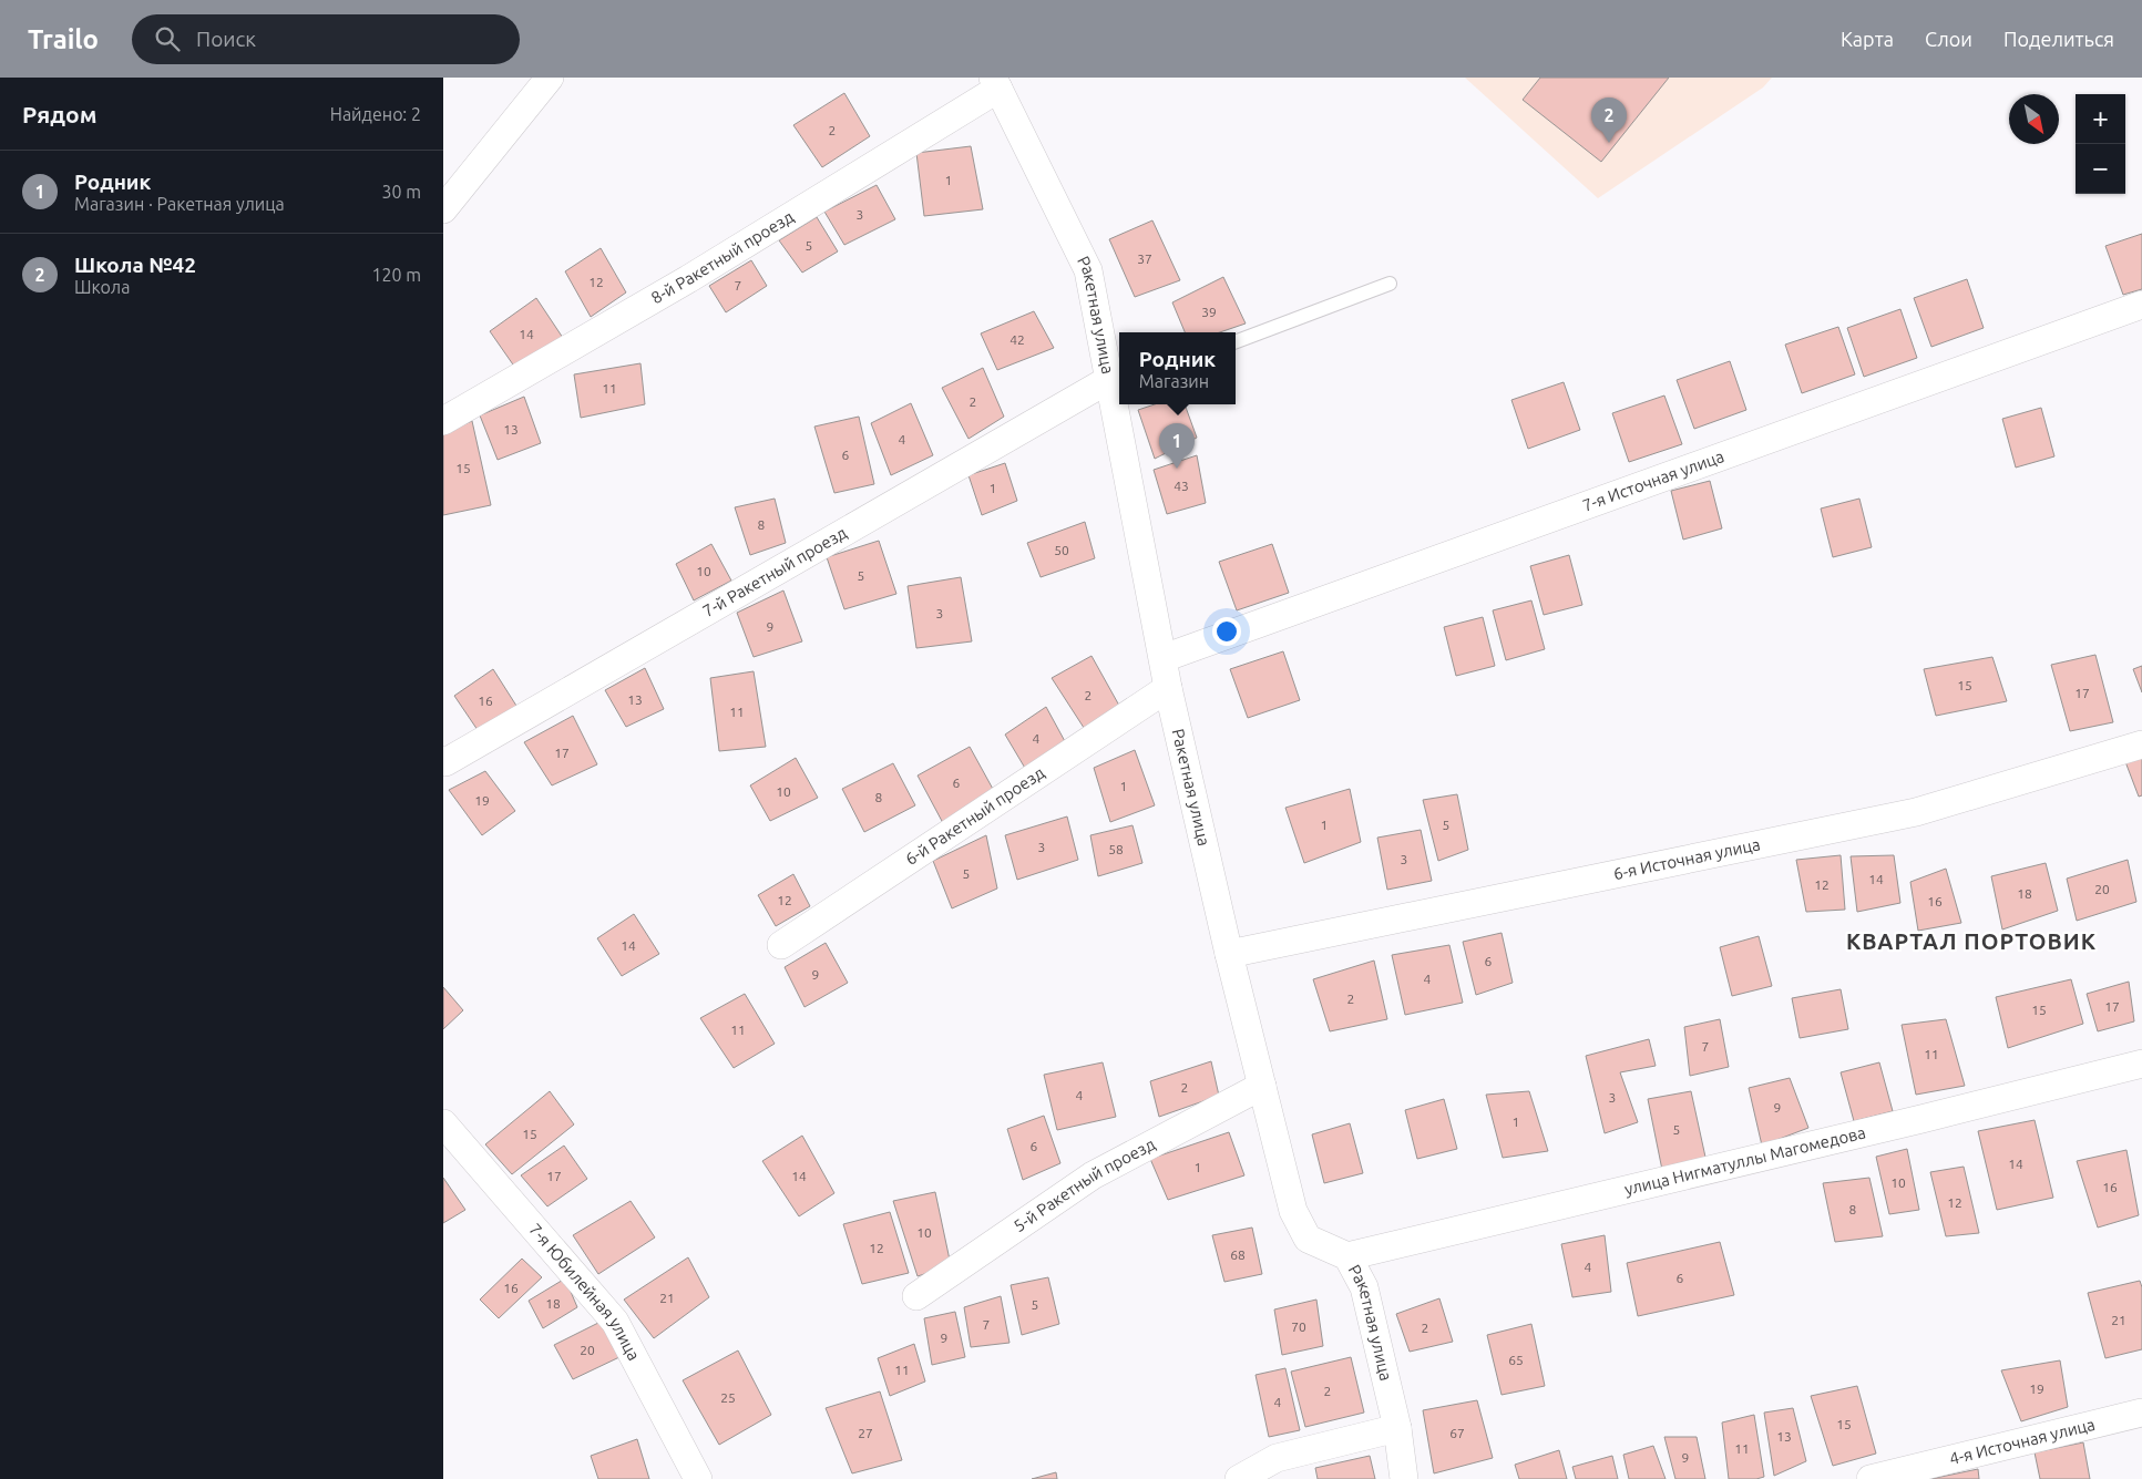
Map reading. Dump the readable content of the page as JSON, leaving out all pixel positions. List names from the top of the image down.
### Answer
{
  "streets": {
    "street": [
      "8-й Ракетный проезд",
      "Ракетная улица",
      "7-я Источная улица",
      "7-й Ракетный проезд",
      "6-й Ракетный проезд",
      "6-я Источная улица",
      "улица Нигматуллы Магомедова",
      "5-й Ракетный проезд",
      "7-я Юбилейная улица",
      "4-я Источная улица"
    ]
  },
  "crossings": [
    ["8-й Ракетный проезд", "Ракетная улица"],
    ["Ракетная улица", "7-я Источная улица"],
    ["Ракетная улица", "7-й Ракетный проезд"],
    ["Ракетная улица", "6-й Ракетный проезд"],
    ["Ракетная улица", "6-я Источная улица"],
    ["Ракетная улица", "улица Нигматуллы Магомедова"],
    ["Ракетная улица", "5-й Ракетный проезд"]
  ],
  "districts": ["КВАРТАЛ ПОРТОВИК"],
  "house_numbers": [
    "2",
    "1",
    "3",
    "5",
    "37",
    "12",
    "7",
    "39",
    "14",
    "42",
    "11",
    "2",
    "13",
    "4",
    "6",
    "15",
    "43",
    "1",
    "8",
    "50",
    "10",
    "5",
    "3",
    "9",
    "15",
    "17",
    "2",
    "13",
    "16",
    "11",
    "4",
    "17",
    "6",
    "1",
    "10",
    "8",
    "19",
    "1",
    "5",
    "3",
    "58",
    "3",
    "5",
    "14",
    "12",
    "20",
    "18",
    "12",
    "16",
    "14",
    "6",
    "9",
    "4",
    "2",
    "17",
    "15",
    "11",
    "7",
    "11",
    "2",
    "4",
    "3",
    "9",
    "1",
    "5",
    "15",
    "6",
    "14",
    "1",
    "17",
    "14",
    "10",
    "16",
    "12",
    "8",
    "10",
    "12",
    "68",
    "4",
    "6",
    "16",
    "21",
    "18",
    "5",
    "21",
    "7",
    "70",
    "2",
    "9",
    "20",
    "65",
    "11",
    "19",
    "2",
    "25",
    "4",
    "15",
    "27",
    "67",
    "13",
    "11",
    "9"
  ],
  "north": "bottom right",
  "page": {
    "header": "Trailo",
    "search": "Поиск",
    "nav": ["Карта", "Слои", "Поделиться"],
    "heading": ["Рядом", "Найдено: 2"],
    "map_buttons": ["+", "−"],
    "pins": ["2", "1"],
    "list": [
      {
        "mark": "1",
        "name": "Родник",
        "note": "Магазин · Ракетная улица",
        "value": "30 m"
      },
      {
        "mark": "2",
        "name": "Школа №42",
        "note": "Школа",
        "value": "120 m"
      }
    ],
    "popup": ["Родник", "Магазин"]
  }
}
